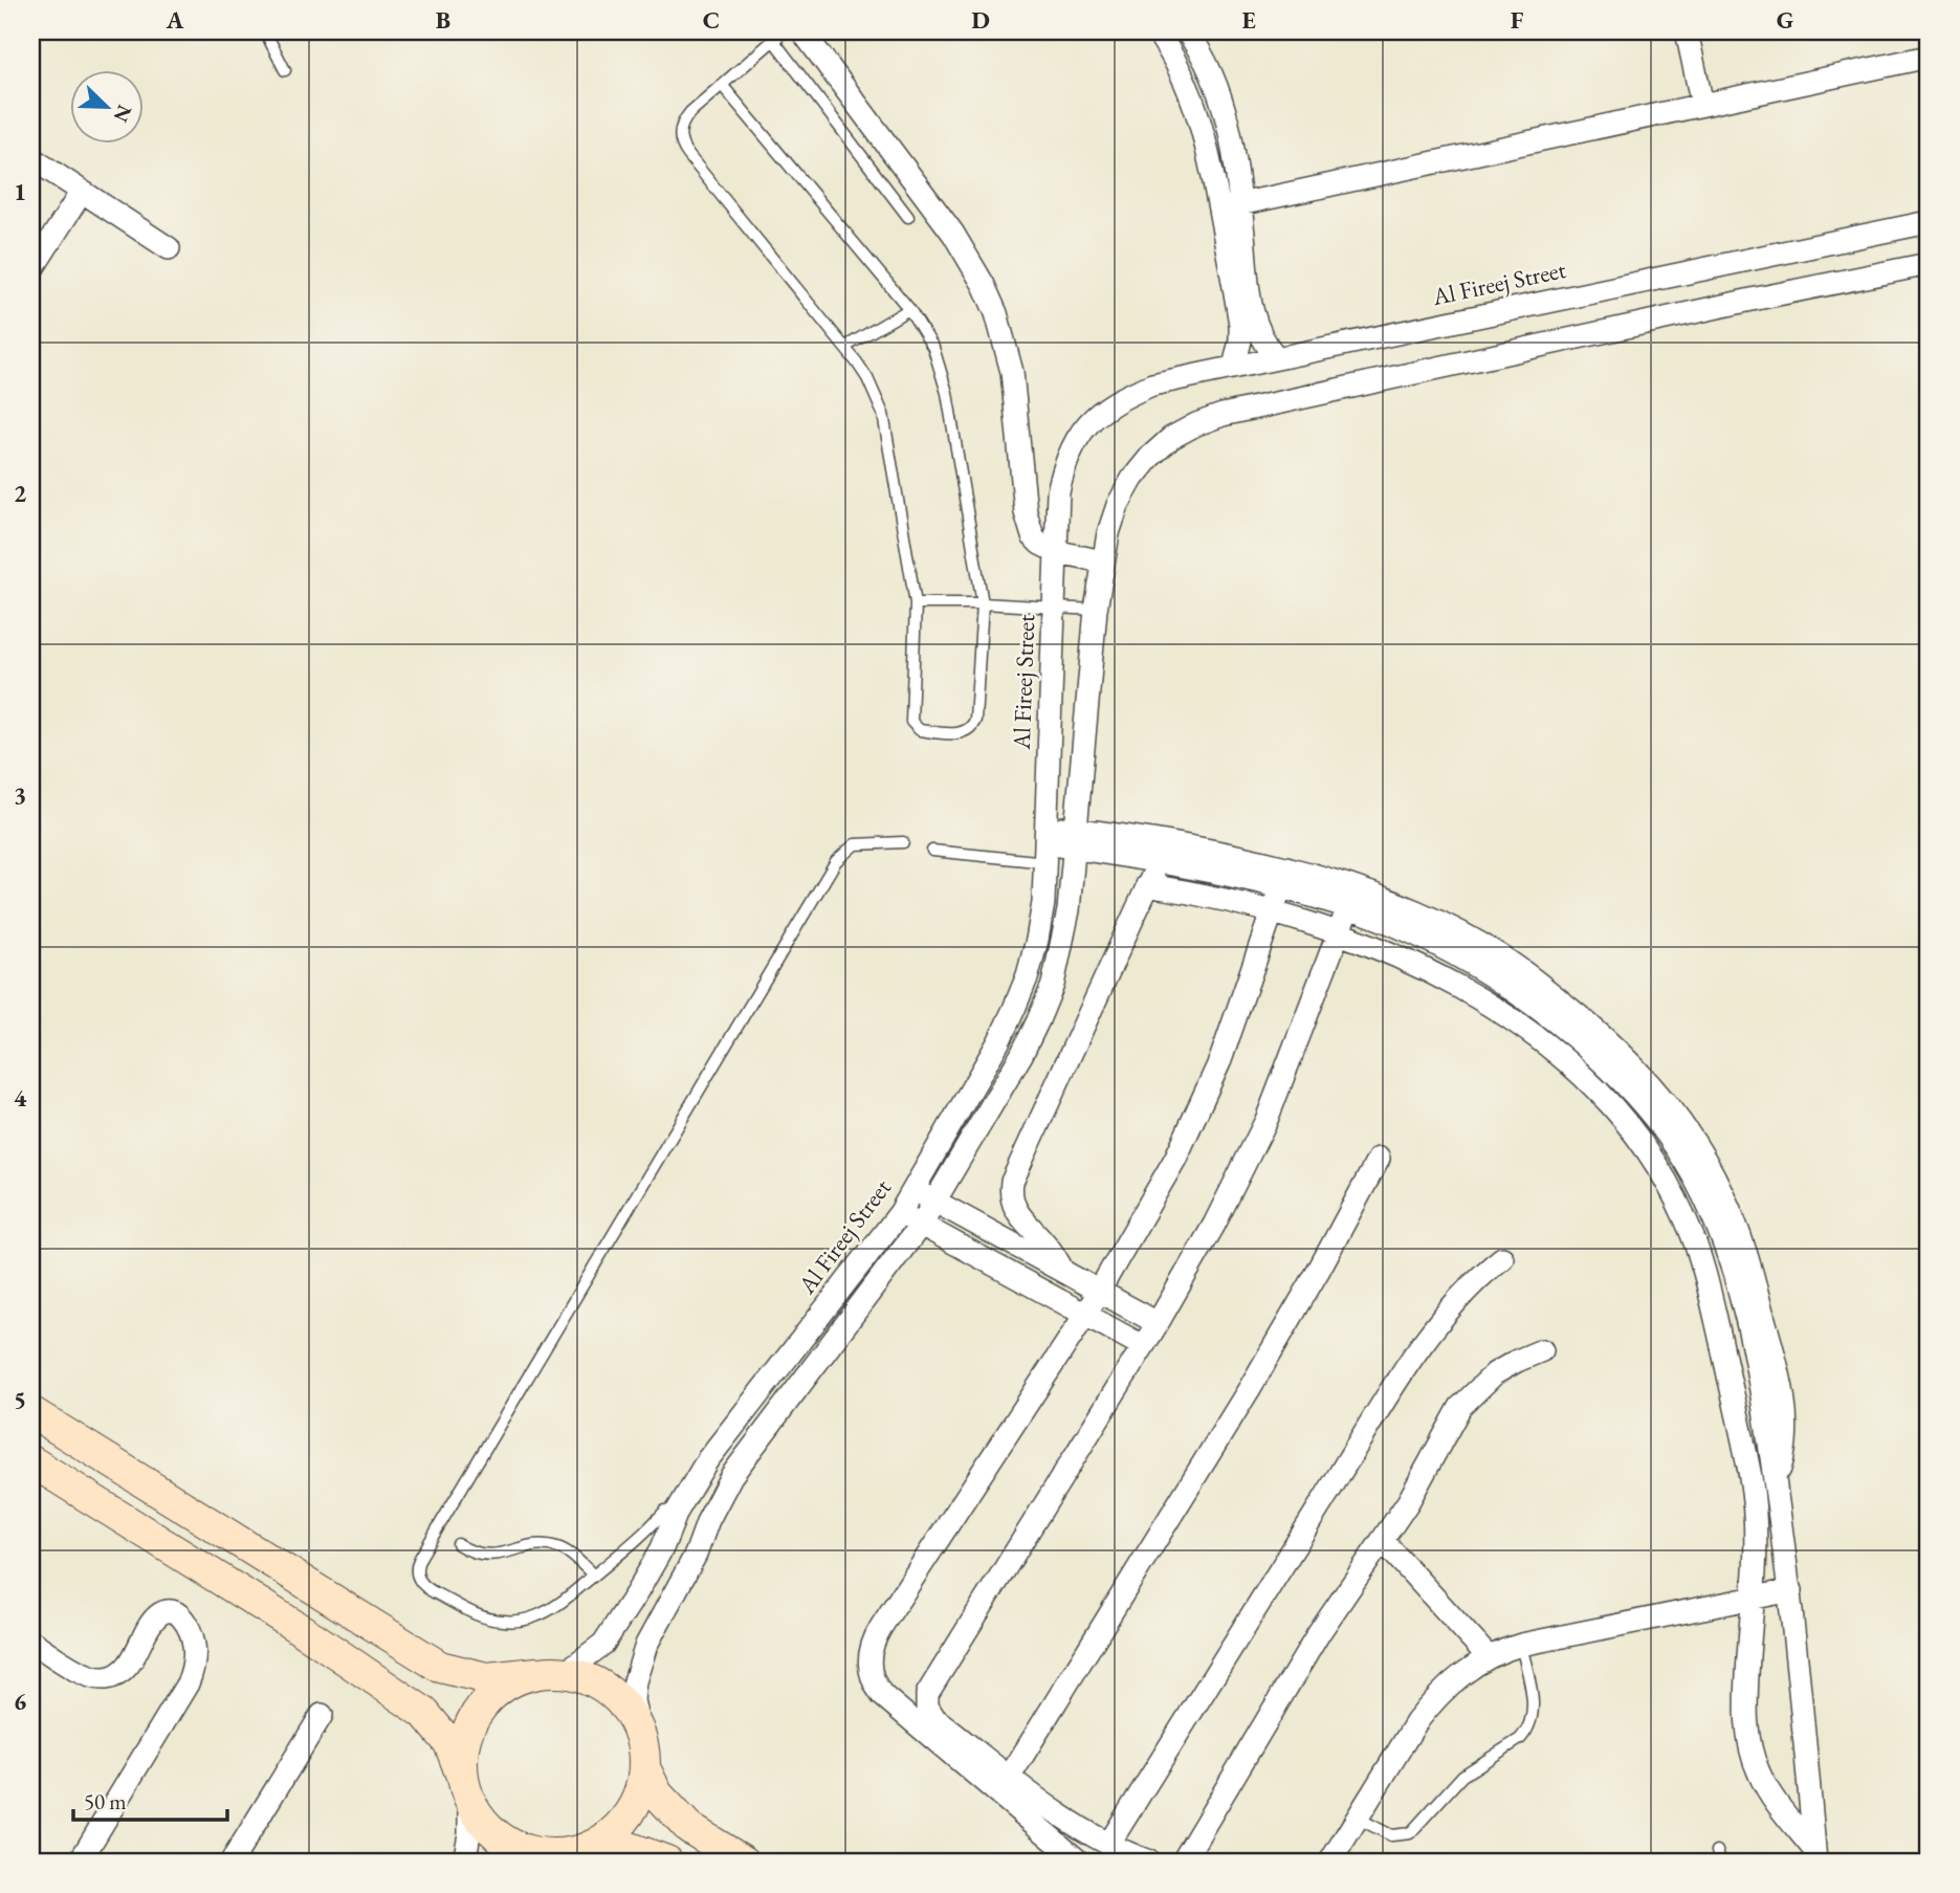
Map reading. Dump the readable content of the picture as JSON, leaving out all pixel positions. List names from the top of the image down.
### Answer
{
  "streets": {
    "street": ["Al Fireej Street"]
  },
  "scale_bar": "50 m",
  "north": "bottom right",
  "grid": {
    "columns": [
      "A",
      "B",
      "C",
      "D",
      "E",
      "F",
      "G"
    ],
    "rows": [
      "1",
      "2",
      "3",
      "4",
      "5",
      "6"
    ]
  }
}
